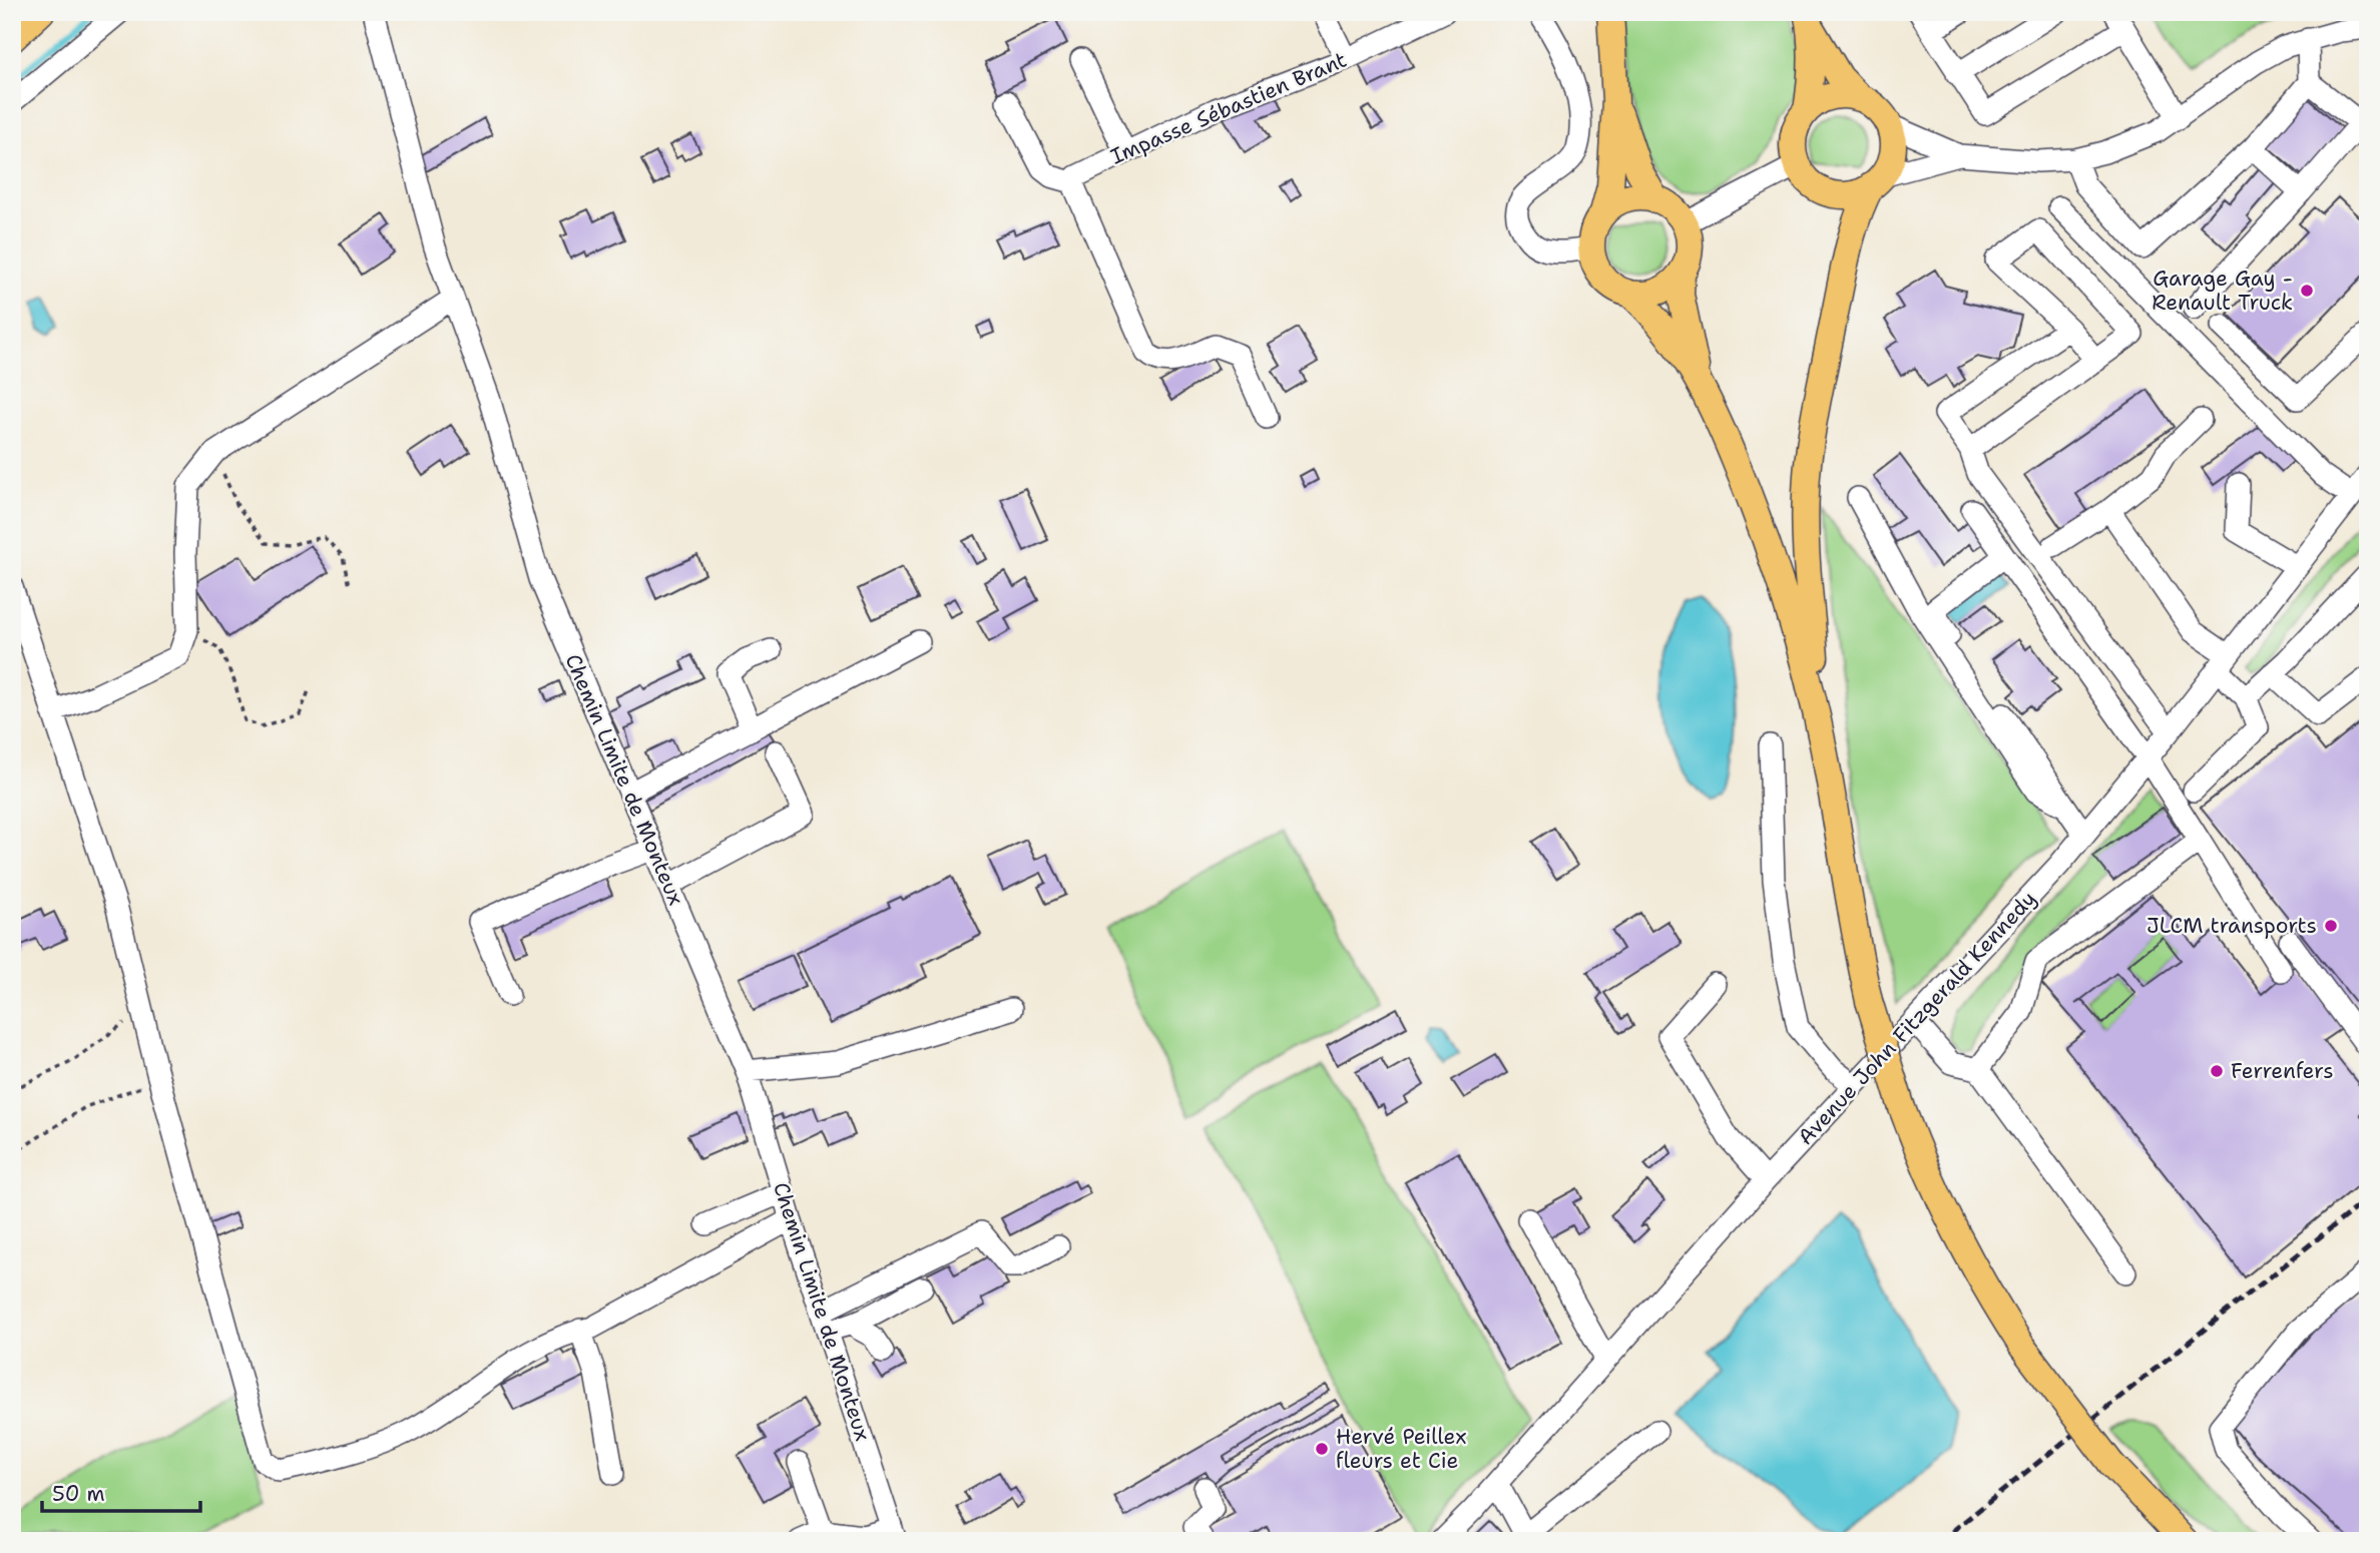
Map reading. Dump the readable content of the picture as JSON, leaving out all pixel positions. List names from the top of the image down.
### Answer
{
  "streets": {
    "street": ["Impasse Sébastien Brant", "Chemin Limite de Monteux", "Avenue John Fitzgerald Kennedy"]
  },
  "places": [
    "Garage Gay - Renault Truck",
    "JLCM transports",
    "Ferrenfers",
    "Hervé Peillex fleurs et Cie"
  ],
  "scale_bar": "50 m"
}
